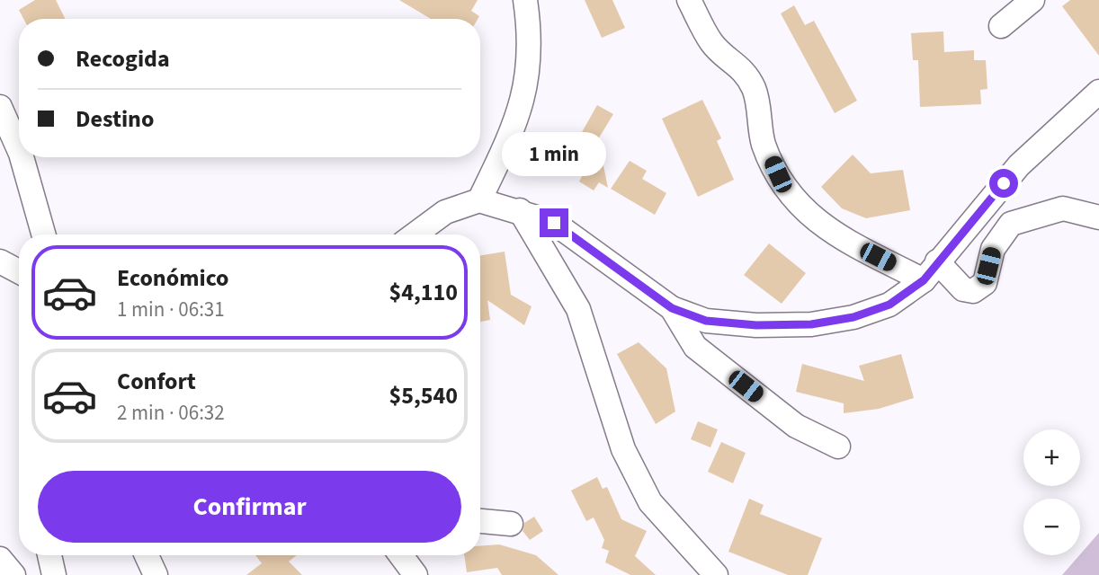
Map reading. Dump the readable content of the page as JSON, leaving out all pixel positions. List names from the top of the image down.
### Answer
{
  "page": {
    "banner": ["Recogida", "Destino"],
    "bubble": "1 min",
    "list": [
      {
        "name": "Económico",
        "note": "1 min · 06:31",
        "value": "$4,110"
      },
      {
        "name": "Confort",
        "note": "2 min · 06:32",
        "value": "$5,540"
      }
    ],
    "map_buttons": ["+", "−"],
    "buttons": "Confirmar"
  }
}
